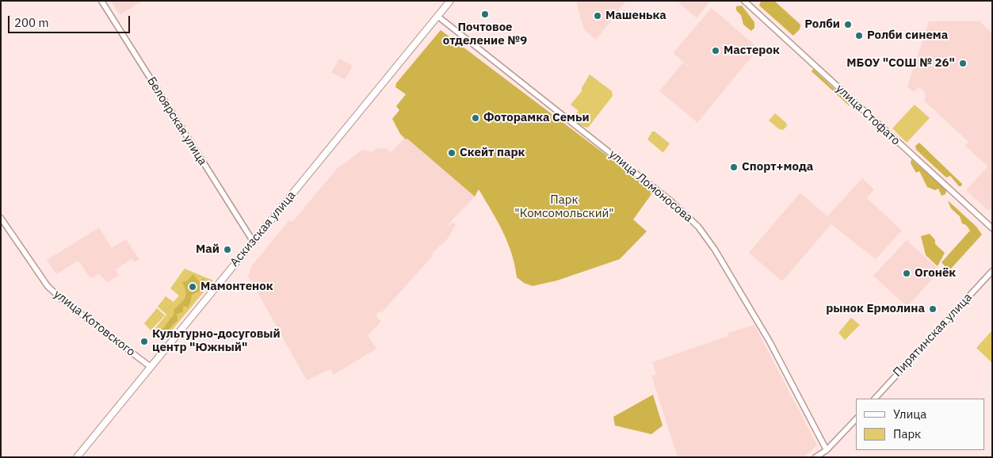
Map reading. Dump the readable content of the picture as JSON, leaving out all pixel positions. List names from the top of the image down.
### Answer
{
  "streets": {
    "main road": ["Аскизская улица"],
    "street": [
      "улица Стофато",
      "Белоярская улица",
      "улица Ломоносова",
      "улица Котовского",
      "Пирятинская улица"
    ]
  },
  "crossings": [
    ["Белоярская улица", "Аскизская улица"],
    ["улица Ломоносова", "Аскизская улица"],
    ["Аскизская улица", "улица Котовского"]
  ],
  "parks": ["Парк \"Комсомольский\""],
  "places": [
    "Почтовое отделение №9",
    "Машенька",
    "Ролби",
    "Ролби синема",
    "Мастерок",
    "МБОУ \"СОШ № 26\"",
    "Фоторамка Семьи",
    "Скейт парк",
    "Спорт+мода",
    "Май",
    "Огонёк",
    "Мамонтенок",
    "рынок Ермолина",
    "Культурно-досуговый центр \"Южный\""
  ],
  "legend": ["Улица", "Парк"],
  "scale_bar": "200 m"
}
